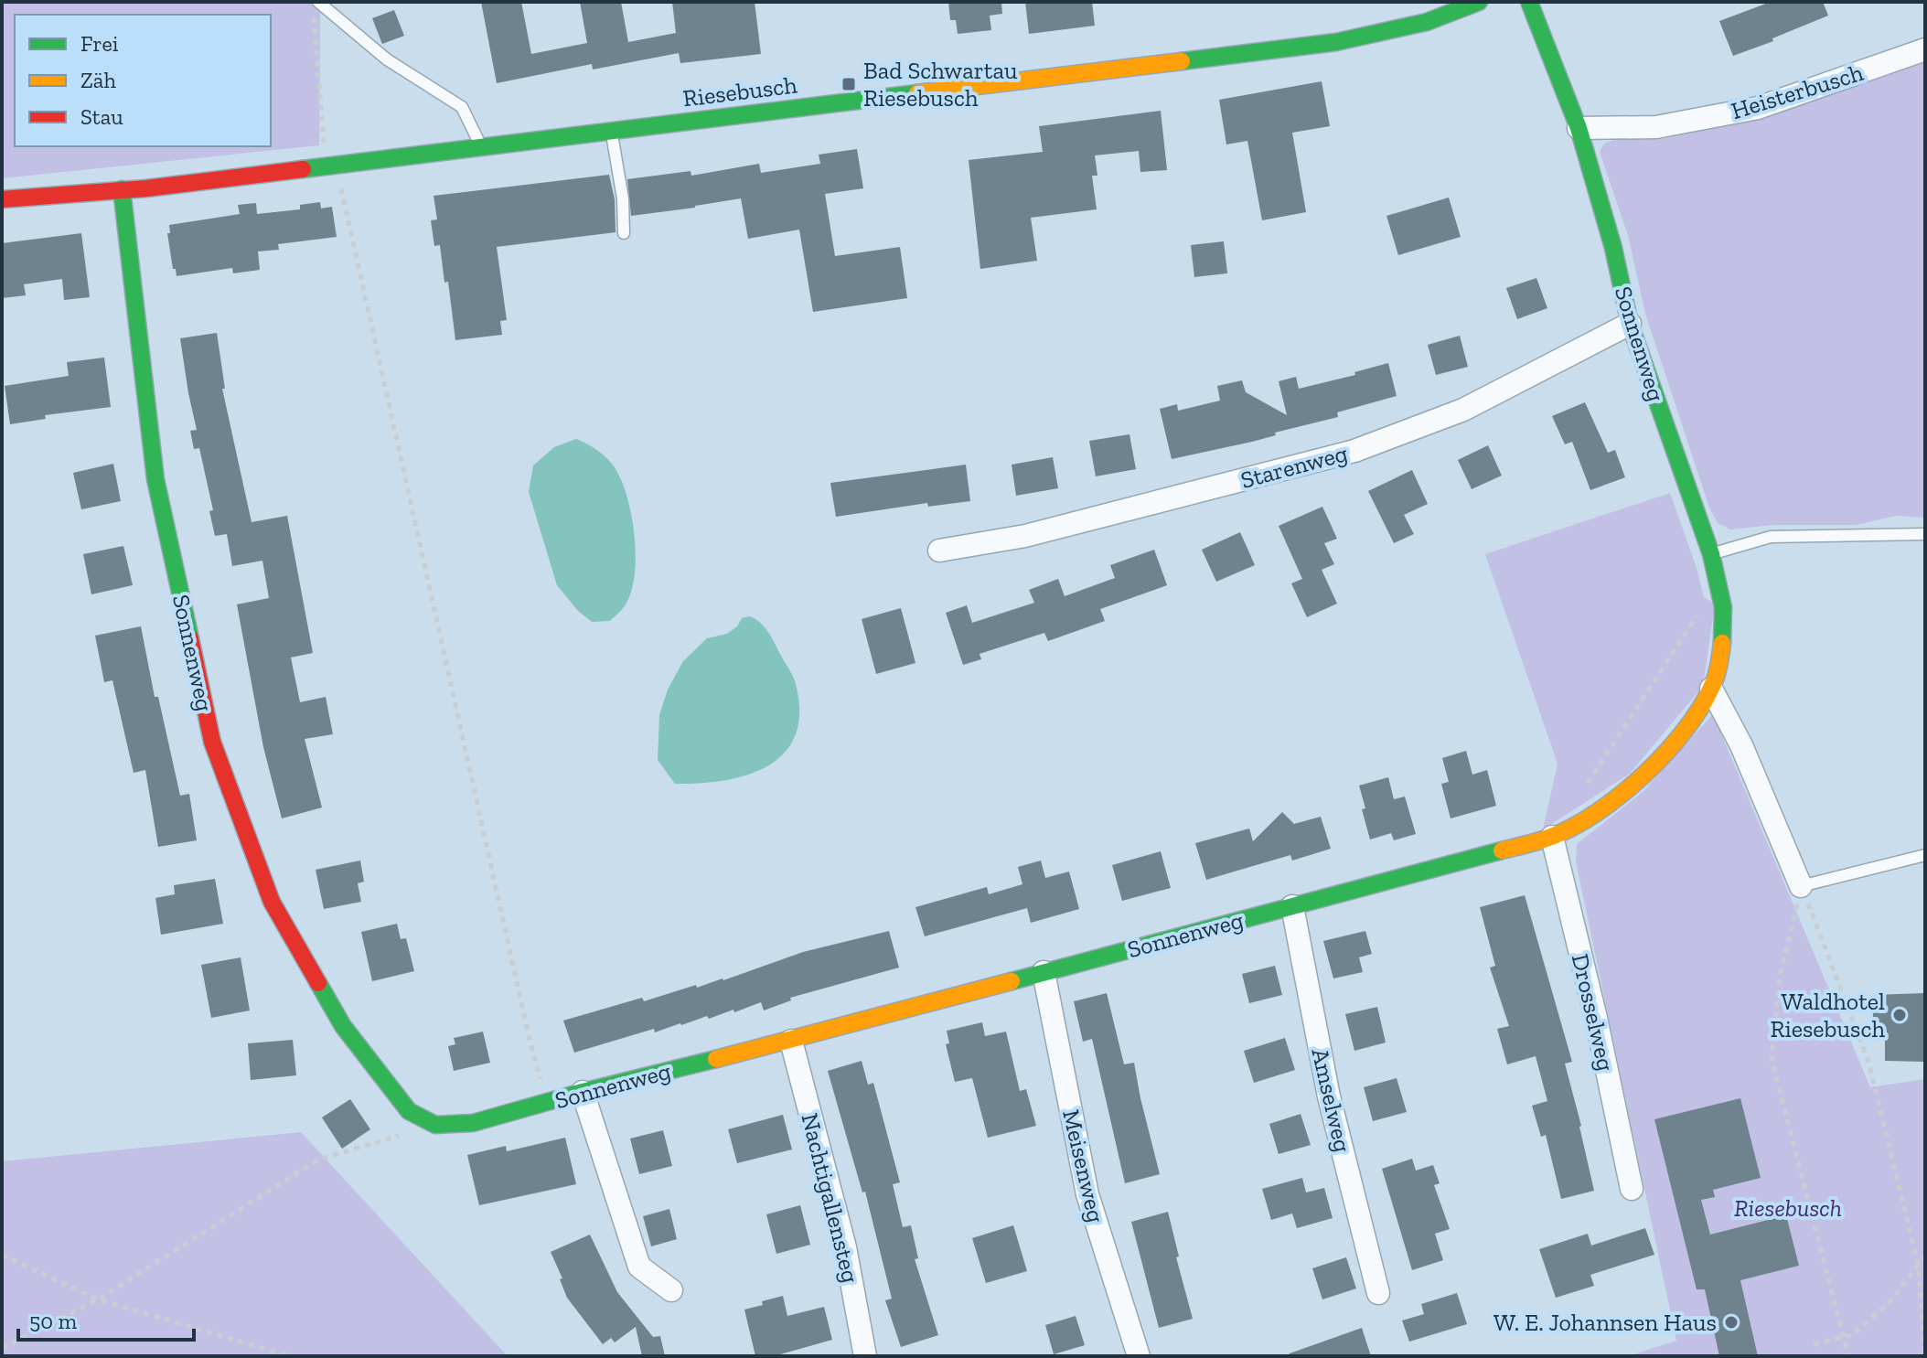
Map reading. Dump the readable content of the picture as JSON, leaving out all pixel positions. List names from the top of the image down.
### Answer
{
  "streets": {
    "street": [
      "Riesebusch",
      "Heisterbusch",
      "Sonnenweg",
      "Starenweg",
      "Drosselweg",
      "Amselweg",
      "Meisenweg",
      "Nachtigallensteg"
    ]
  },
  "crossings": [
    ["Riesebusch", "Sonnenweg"],
    ["Heisterbusch", "Sonnenweg"],
    ["Sonnenweg", "Starenweg"],
    ["Sonnenweg", "Drosselweg"],
    ["Sonnenweg", "Amselweg"],
    ["Sonnenweg", "Meisenweg"],
    ["Sonnenweg", "Nachtigallensteg"]
  ],
  "parks": ["Riesebusch"],
  "places": {
    "transit": ["Bad Schwartau Riesebusch"],
    "other": ["Waldhotel Riesebusch", "W. E. Johannsen Haus"]
  },
  "legend": ["Frei", "Zäh", "Stau"],
  "scale_bar": "50 m"
}
